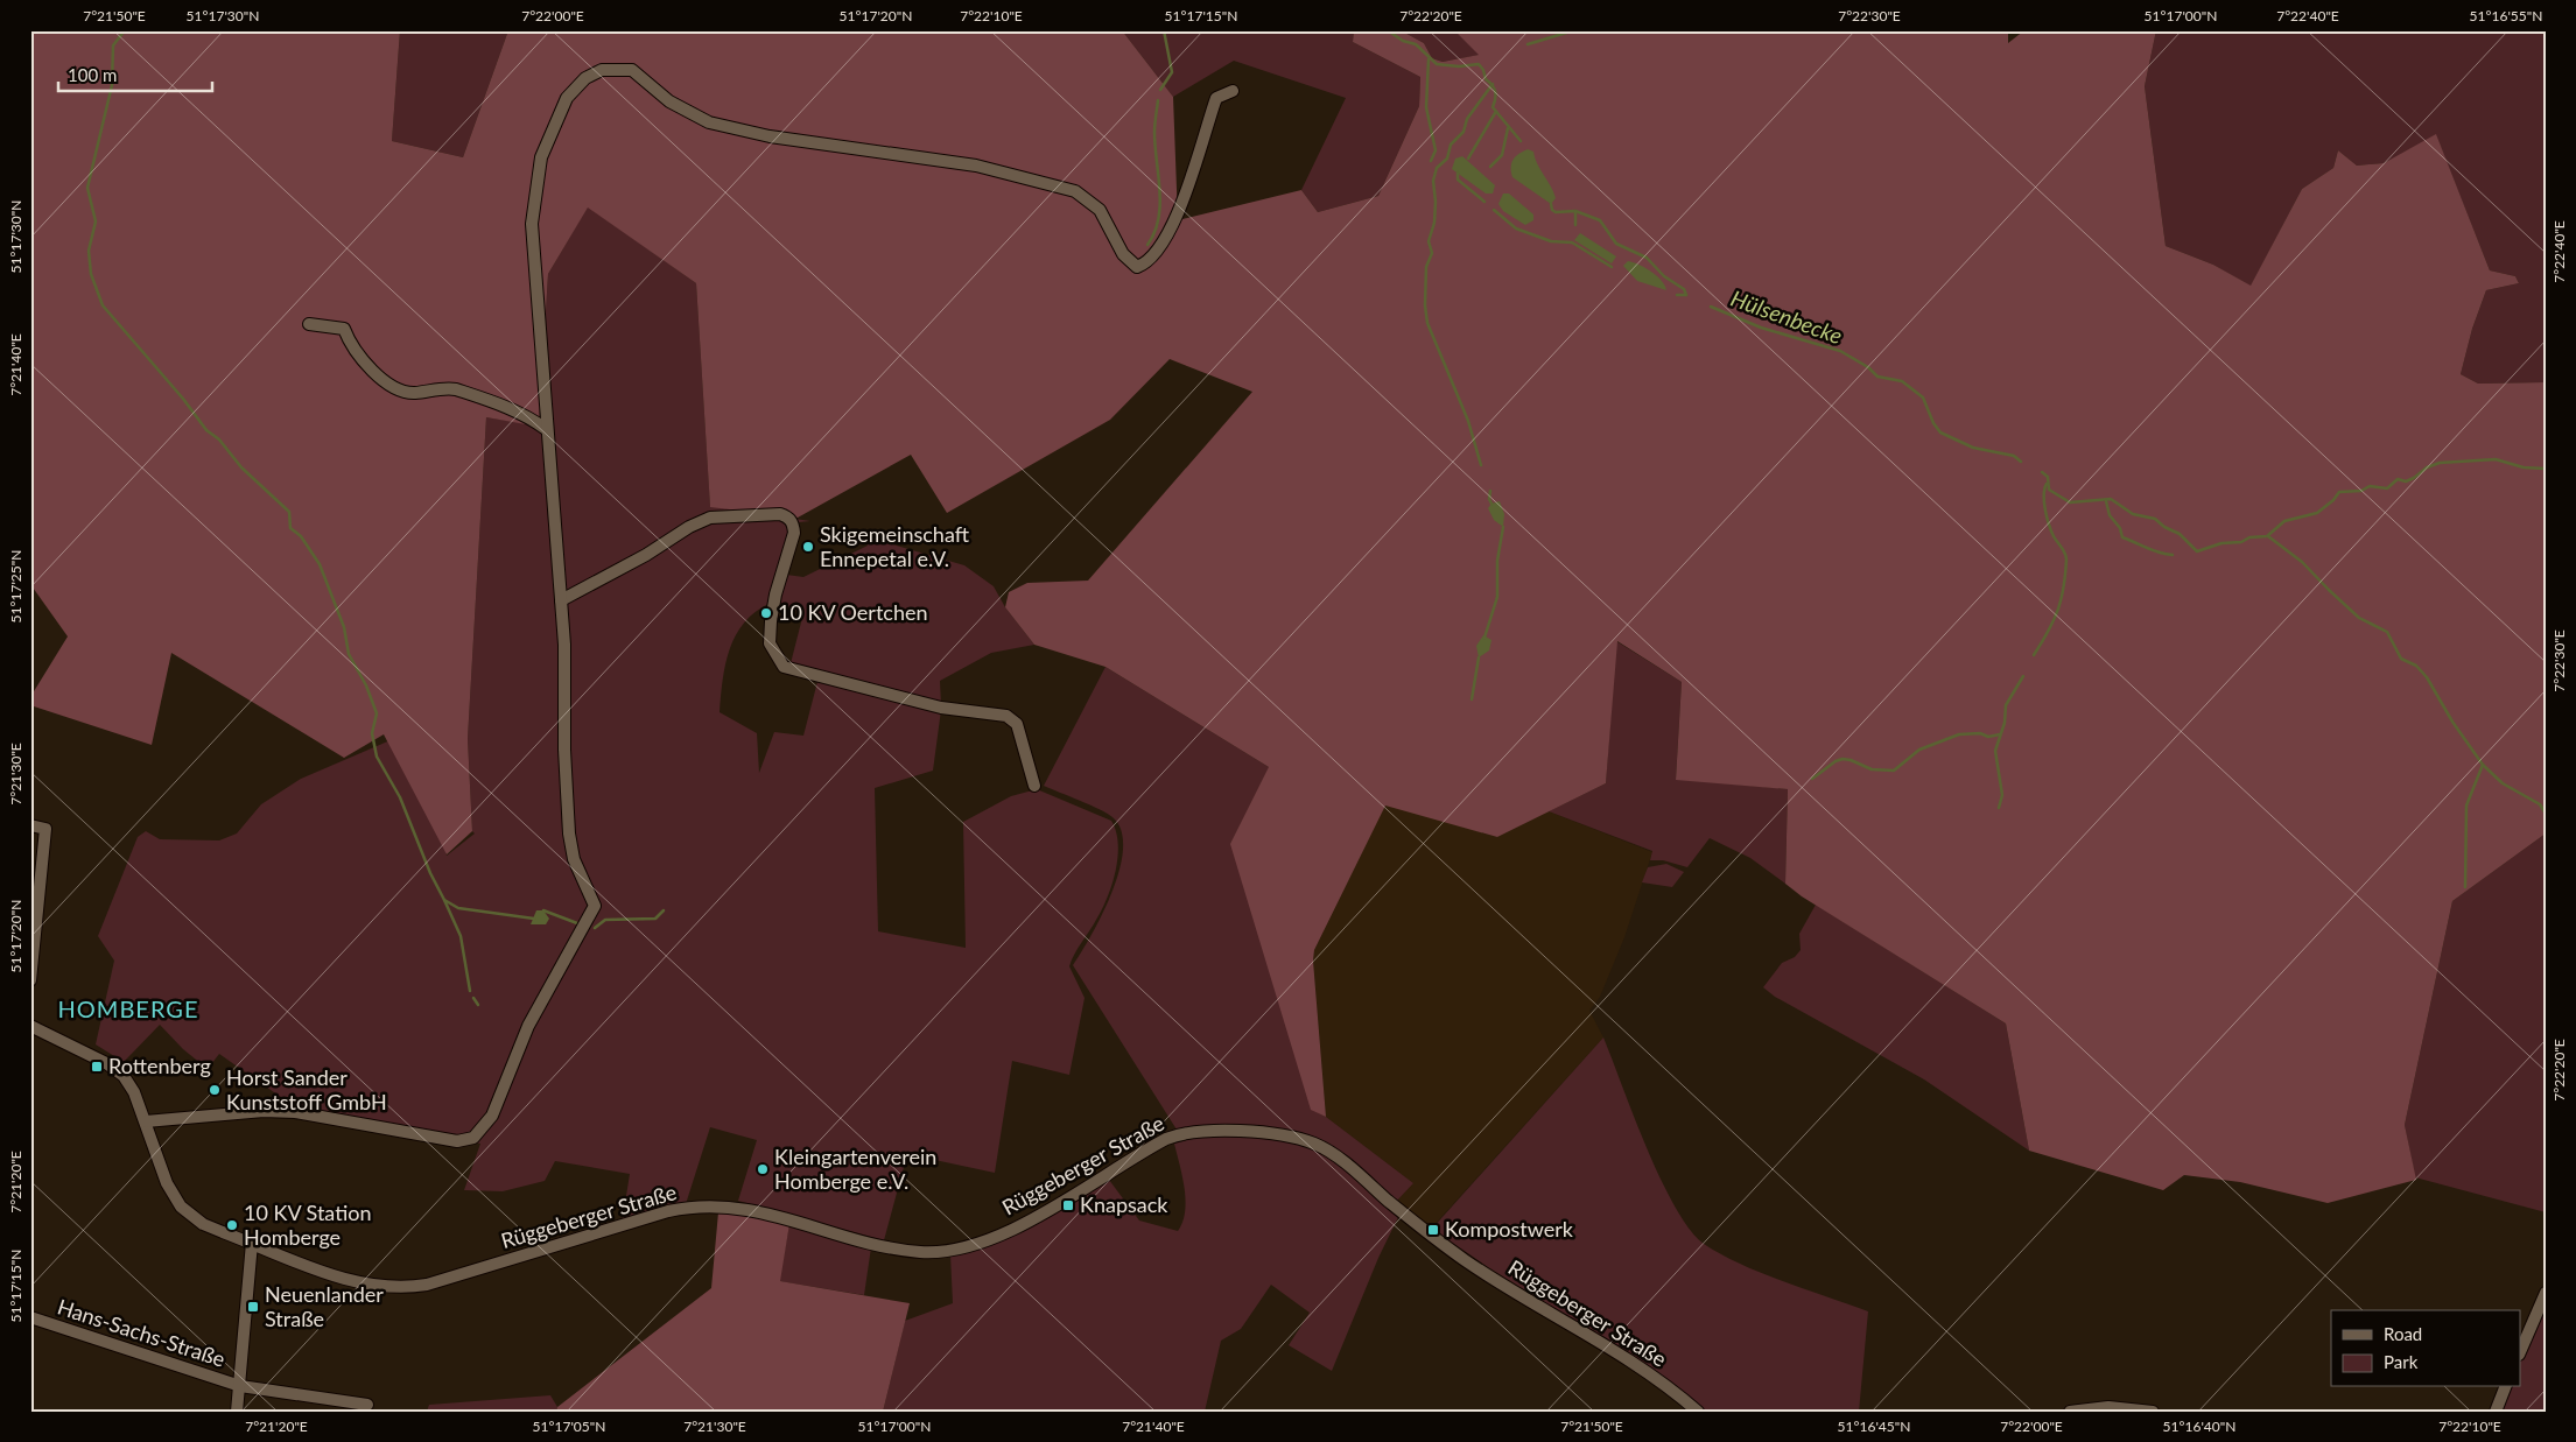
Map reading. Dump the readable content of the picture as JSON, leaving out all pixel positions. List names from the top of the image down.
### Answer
{
  "streets": {
    "street": ["Rüggeberger Straße", "Hans-Sachs-Straße"]
  },
  "districts": ["HOMBERGE"],
  "water": ["Hülsenbecke"],
  "places": {
    "other": [
      "Skigemeinschaft Ennepetal e.V.",
      "10 KV Oertchen",
      "Horst Sander Kunststoff GmbH",
      "Kleingartenverein Homberge e.V.",
      "10 KV Station Homberge"
    ],
    "transit": [
      "Rottenberg",
      "Knapsack",
      "Kompostwerk",
      "Neuenlander Straße"
    ]
  },
  "legend": ["Road", "Park"],
  "scale_bar": "100 m",
  "coordinates": [
    "7°21'50\"E",
    "51°17'30\"N",
    "7°22'00\"E",
    "51°17'20\"N",
    "7°22'10\"E",
    "51°17'15\"N",
    "7°22'20\"E",
    "7°22'30\"E",
    "51°17'00\"N",
    "7°22'40\"E",
    "51°16'55\"N",
    "7°21'40\"E",
    "51°17'25\"N",
    "7°21'30\"E",
    "7°21'20\"E",
    "51°17'05\"N",
    "51°16'45\"N",
    "51°16'40\"N"
  ]
}
